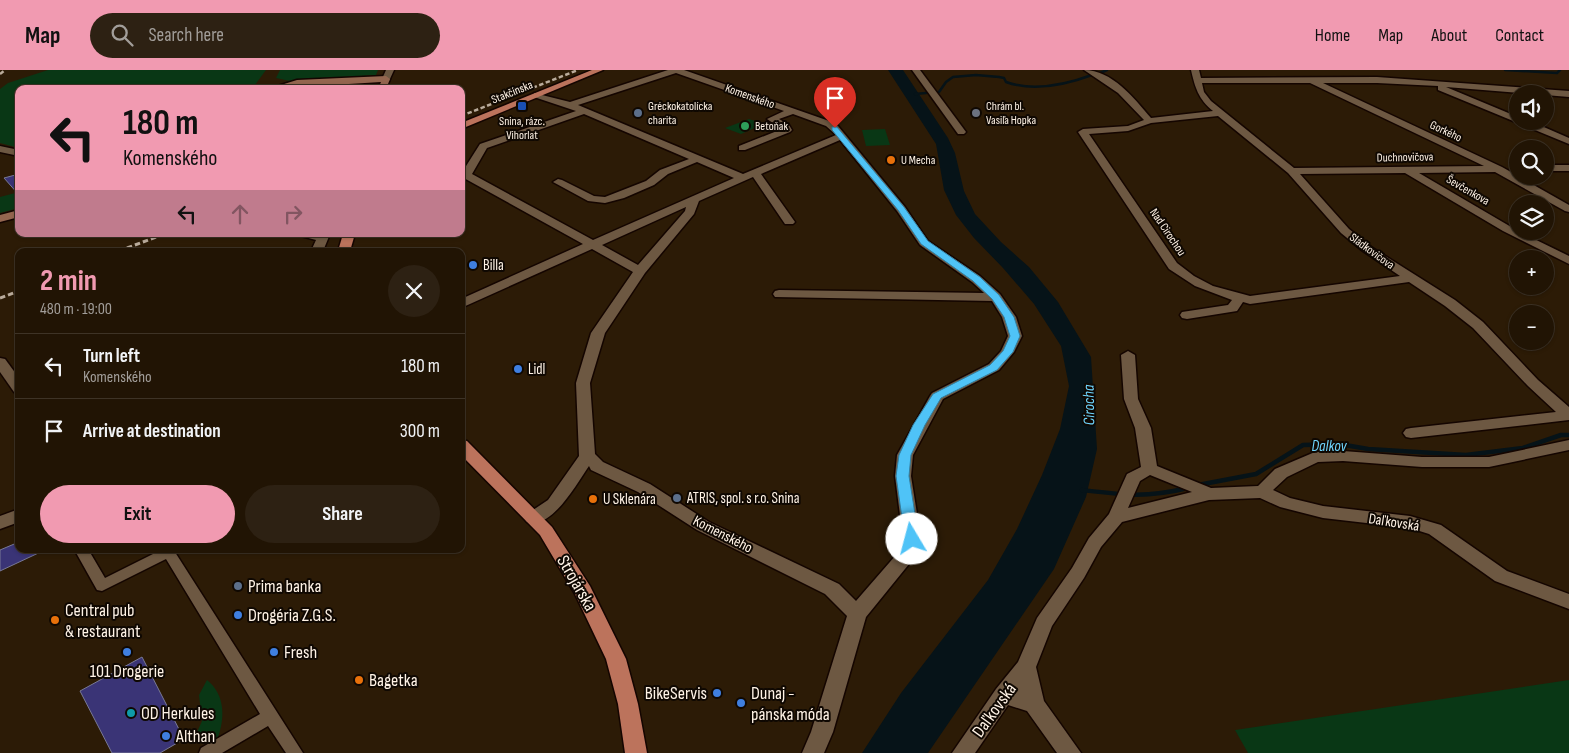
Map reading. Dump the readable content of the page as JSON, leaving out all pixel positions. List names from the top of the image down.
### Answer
{
  "streets": {
    "main road": ["Stakčínska", "Strojárska"],
    "street": [
      "Komenského",
      "Gorkého",
      "Duchnovičova",
      "Ševčenkova",
      "Nad Cirochou",
      "Sládkovičova",
      "Daľkovská"
    ]
  },
  "crossings": [
    ["Gorkého", "Duchnovičova"],
    ["Duchnovičova", "Ševčenkova"],
    ["Duchnovičova", "Sládkovičova"],
    ["Nad Cirochou", "Sládkovičova"]
  ],
  "water": ["Cirocha", "Dalkov"],
  "places": {
    "transit": ["Snina, rázc. Vihorlat"],
    "other": [
      "Gréckokatolícka charita",
      "Chrám bl. Vasiľa Hopka",
      "Betoňak",
      "U Mecha",
      "Billa",
      "Lidl",
      "ATRIS, spol. s r.o. Snina",
      "U Sklenára",
      "Prima banka",
      "Drogéria Z.G.S.",
      "Central pub & restaurant",
      "101 Drogerie",
      "Fresh",
      "Bagetka",
      "BikeServis",
      "Dunaj - pánska móda",
      "OD Herkules",
      "Althan"
    ]
  },
  "page": {
    "header": "Map",
    "search": "Search here",
    "nav": [
      "Home",
      "Map",
      "About",
      "Contact"
    ],
    "map_buttons": ["+", "−"],
    "turn": ["180 m", "Komenského"],
    "heading": ["2 min", "480 m · 19:00"],
    "list": [
      {
        "name": "Turn left",
        "note": "Komenského",
        "value": "180 m"
      },
      {
        "name": "Arrive at destination",
        "value": "300 m"
      }
    ],
    "buttons": ["Exit", "Share"]
  }
}
